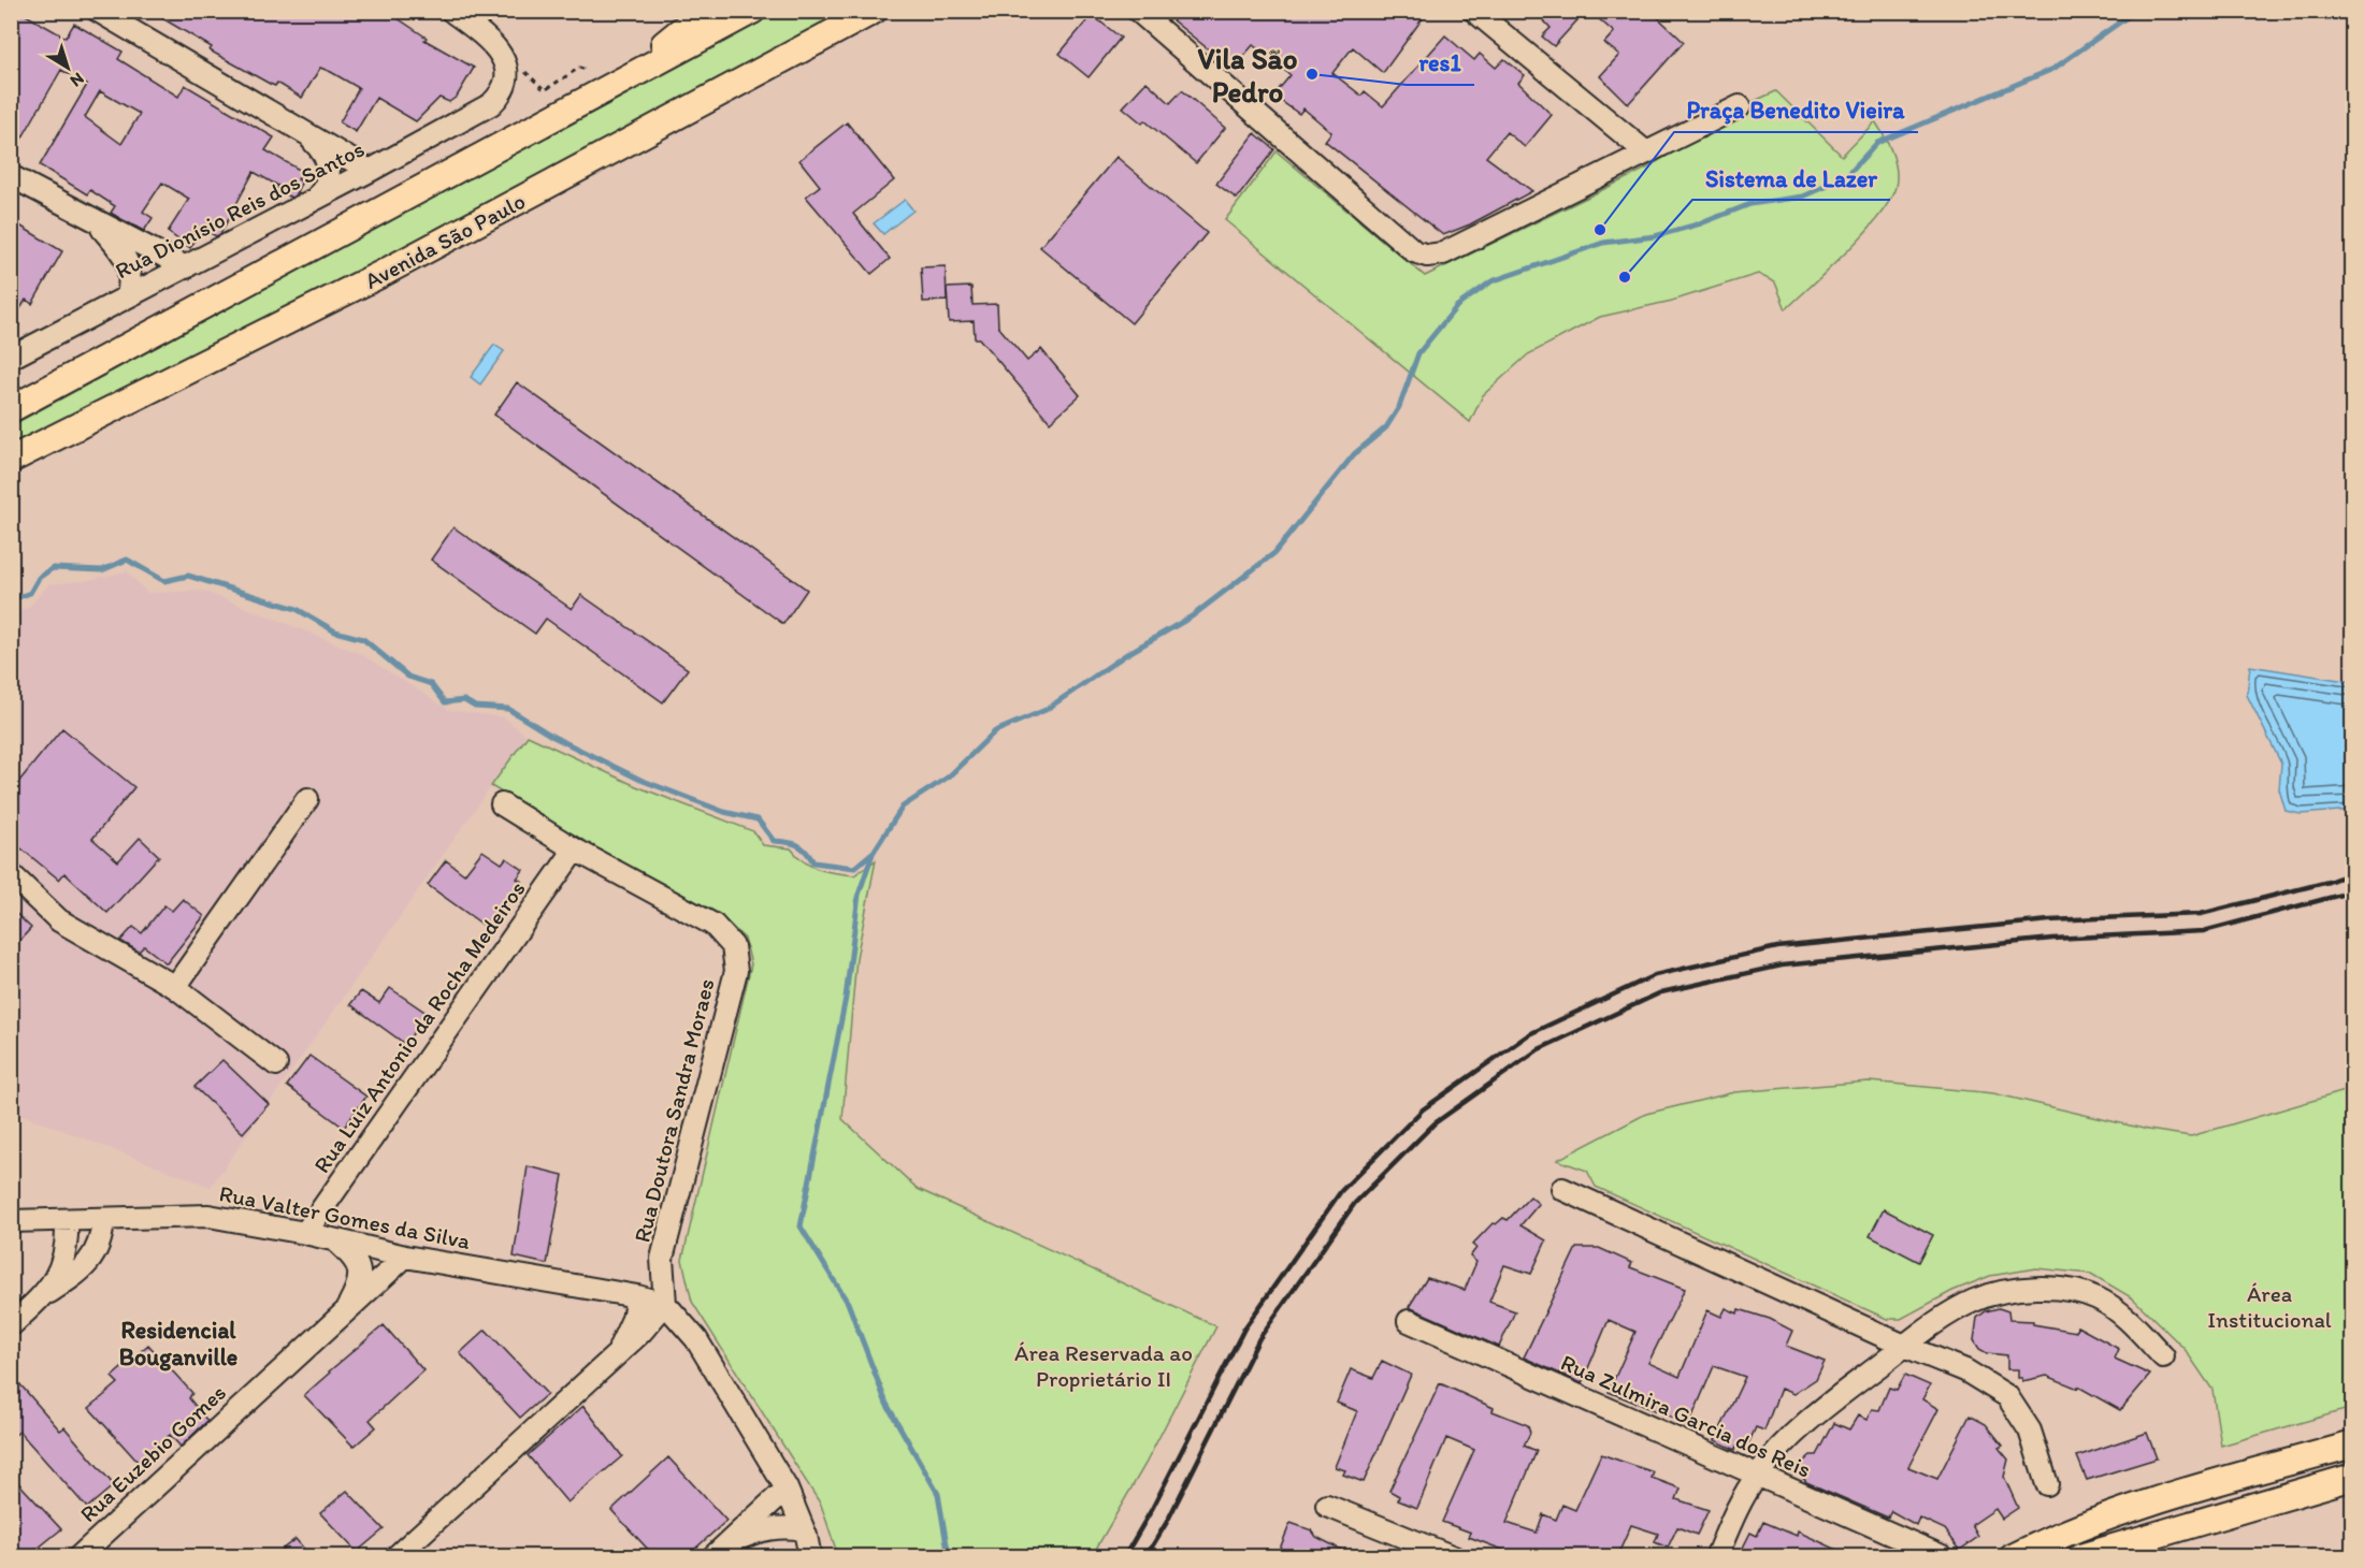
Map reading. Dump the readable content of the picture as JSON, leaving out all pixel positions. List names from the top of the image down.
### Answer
{
  "streets": {
    "main road": ["Avenida São Paulo"],
    "street": [
      "Rua Dionísio Reis dos Santos",
      "Rua Luiz Antonio da Rocha Medeiros",
      "Rua Doutora Sandra Moraes",
      "Rua Valter Gomes da Silva",
      "Rua Zulmira Garcia dos Reis",
      "Rua Euzebio Gomes"
    ]
  },
  "crossings": [
    ["Rua Luiz Antonio da Rocha Medeiros", "Rua Doutora Sandra Moraes"],
    ["Rua Luiz Antonio da Rocha Medeiros", "Rua Valter Gomes da Silva"],
    ["Rua Doutora Sandra Moraes", "Rua Valter Gomes da Silva"],
    ["Rua Valter Gomes da Silva", "Rua Euzebio Gomes"]
  ],
  "districts": ["Vila São Pedro", "Residencial Bouganville"],
  "parks": ["Área Institucional", "Área Reservada ao Proprietário II"],
  "places": ["res1", "Praça Benedito Vieira", "Sistema de Lazer"],
  "north": "bottom right"
}
